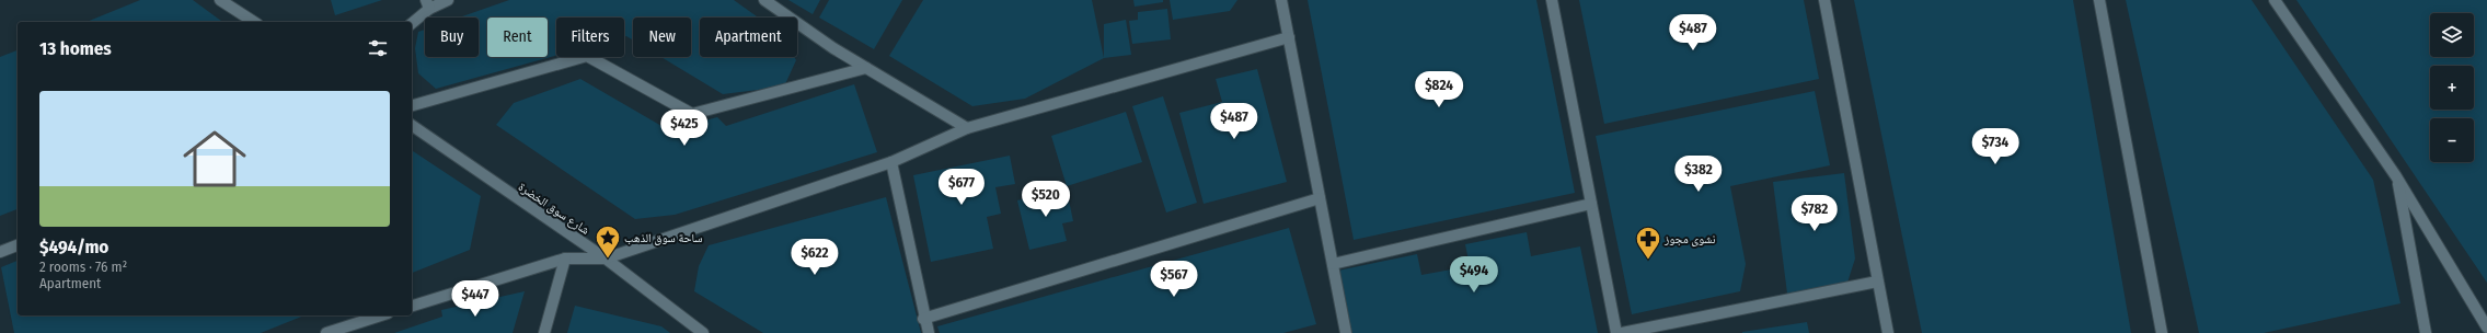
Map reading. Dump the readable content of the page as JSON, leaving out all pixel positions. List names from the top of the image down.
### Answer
{
  "streets": {
    "street": ["شارع سوق الخضرة"]
  },
  "places": {
    "place": ["ساحة سوق الذهب"],
    "pharmacy": ["نشوى مجوز"]
  },
  "page": {
    "map_buttons": ["+", "−"],
    "price": [
      "$487",
      "$824",
      "$487",
      "$425",
      "$734",
      "$382",
      "$677",
      "$520",
      "$782",
      "$622",
      "$494",
      "$567",
      "$447"
    ],
    "chip": [
      "Buy",
      "Rent",
      "Filters",
      "New",
      "Apartment"
    ],
    "heading": "13 homes",
    "list": [
      {
        "name": "$494/mo",
        "note": "2 rooms · 76 m² · Apartment"
      }
    ]
  }
}
